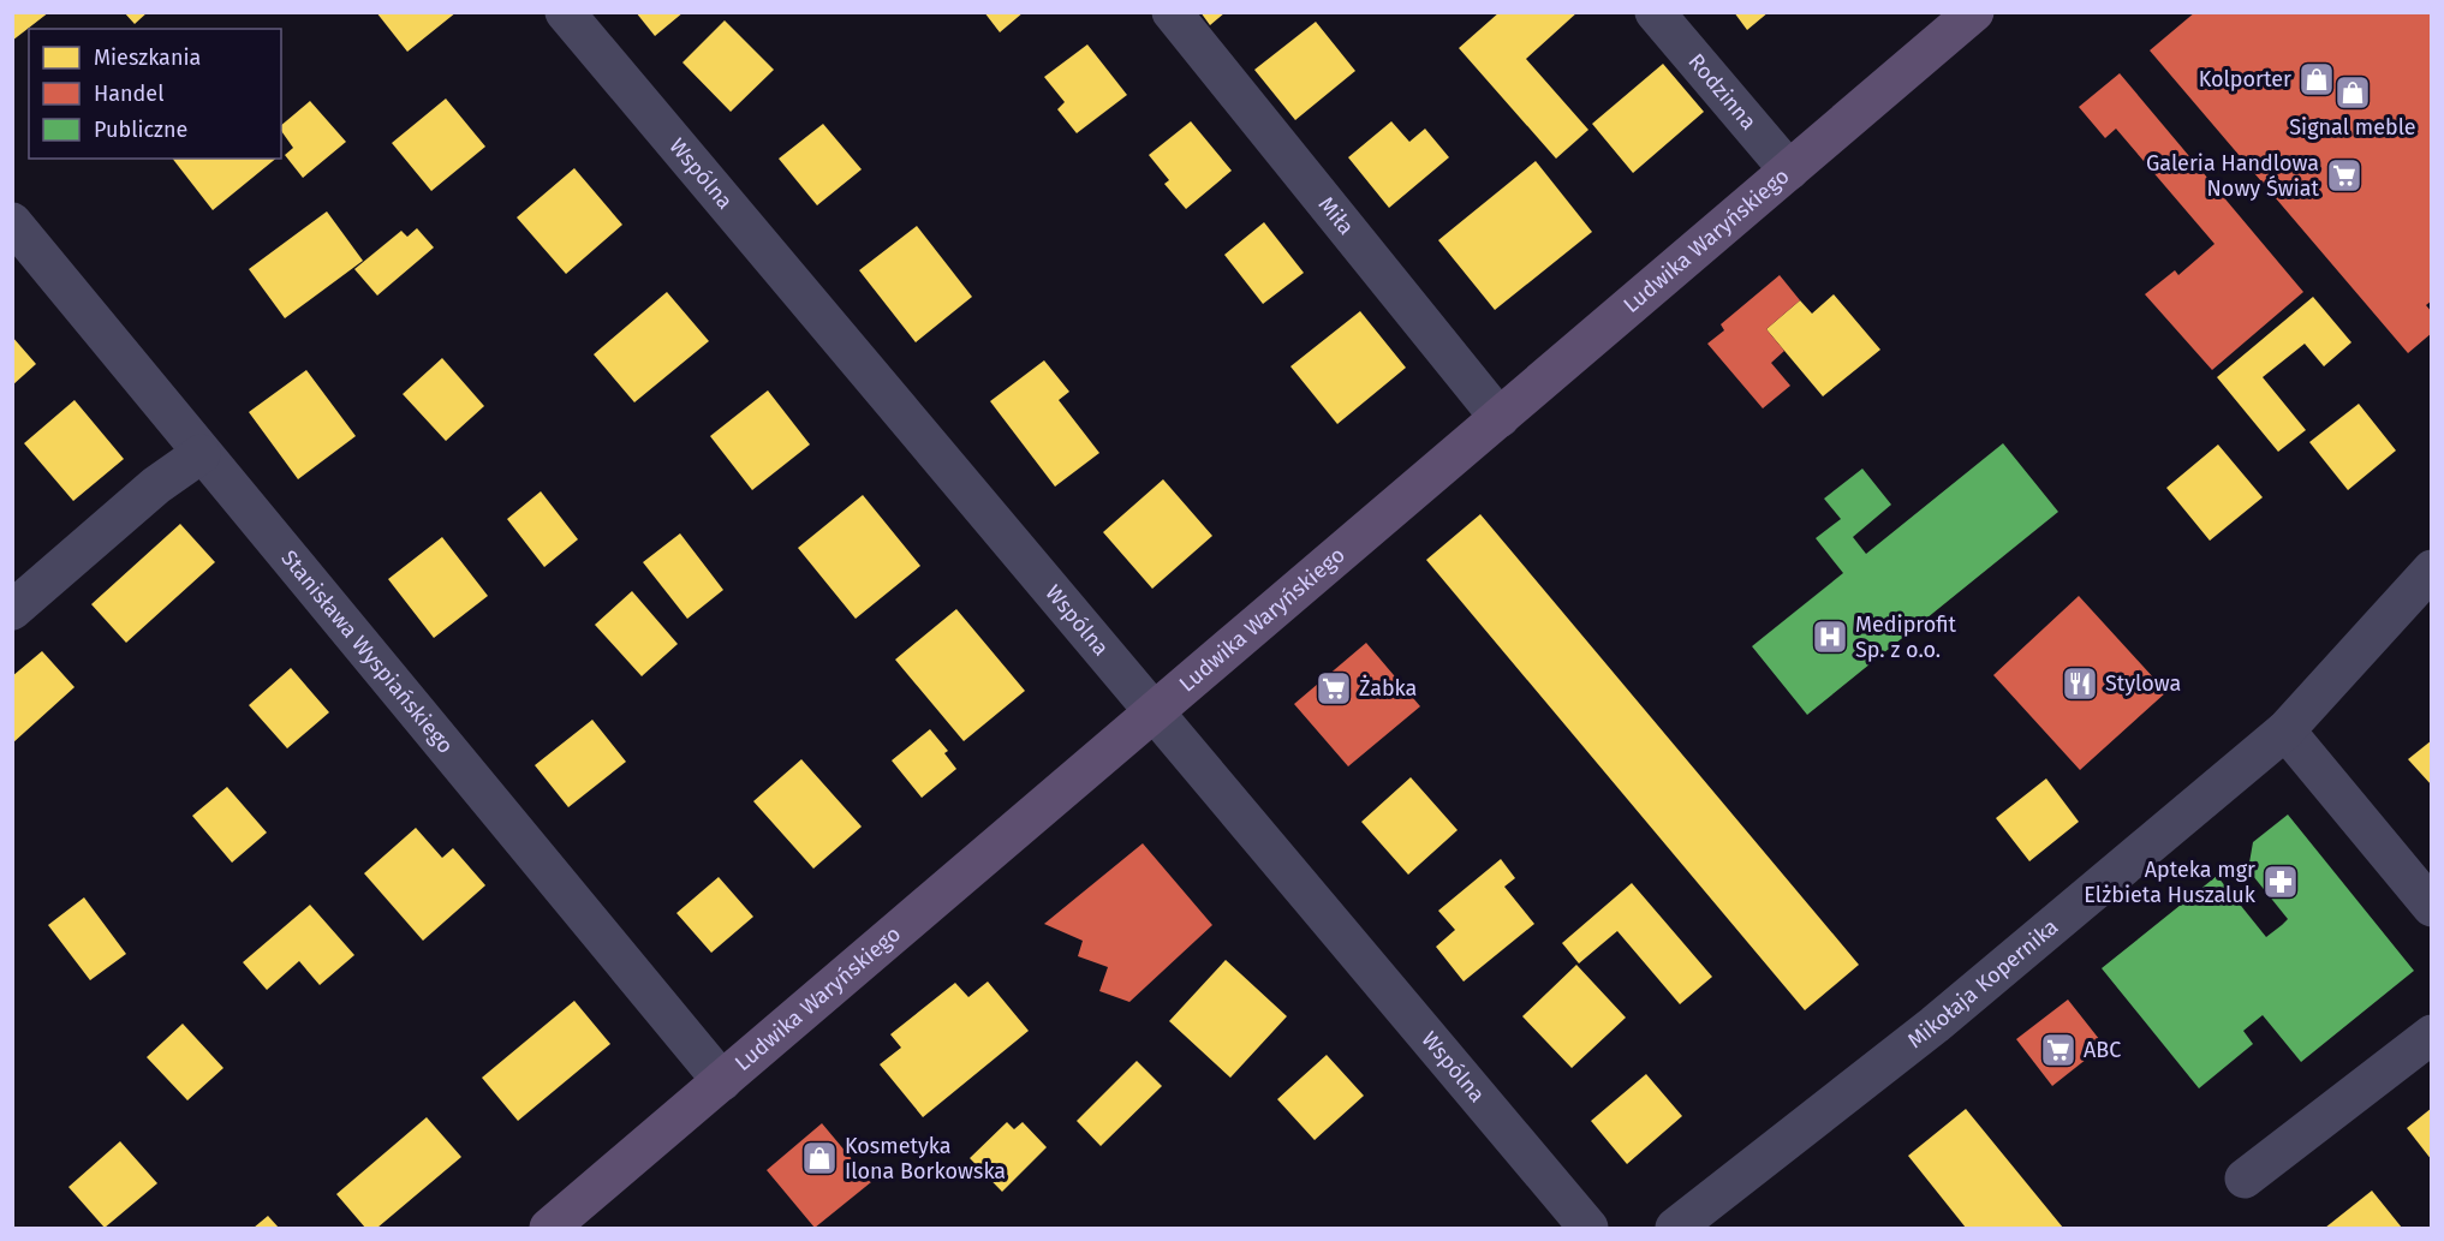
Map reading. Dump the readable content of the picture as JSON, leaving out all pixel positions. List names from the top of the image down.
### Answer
{
  "streets": {
    "main road": ["Ludwika Waryńskiego"],
    "street": [
      "Rodzinna",
      "Wspólna",
      "Miła",
      "Stanisława Wyspiańskiego",
      "Mikołaja Kopernika"
    ]
  },
  "crossings": [
    ["Rodzinna", "Ludwika Waryńskiego"],
    ["Wspólna", "Ludwika Waryńskiego"],
    ["Miła", "Ludwika Waryńskiego"],
    ["Ludwika Waryńskiego", "Stanisława Wyspiańskiego"]
  ],
  "places": {
    "shop": ["Kolporter", "Signal meble", "Kosmetyka Ilona Borkowska"],
    "supermarket": ["Galeria Handlowa Nowy Świat", "Żabka", "ABC"],
    "hospital": ["Mediprofit Sp. z o.o."],
    "restaurant": ["Stylowa"],
    "pharmacy": ["Apteka mgr Elżbieta Huszaluk"]
  },
  "legend": ["Mieszkania", "Handel", "Publiczne"]
}
